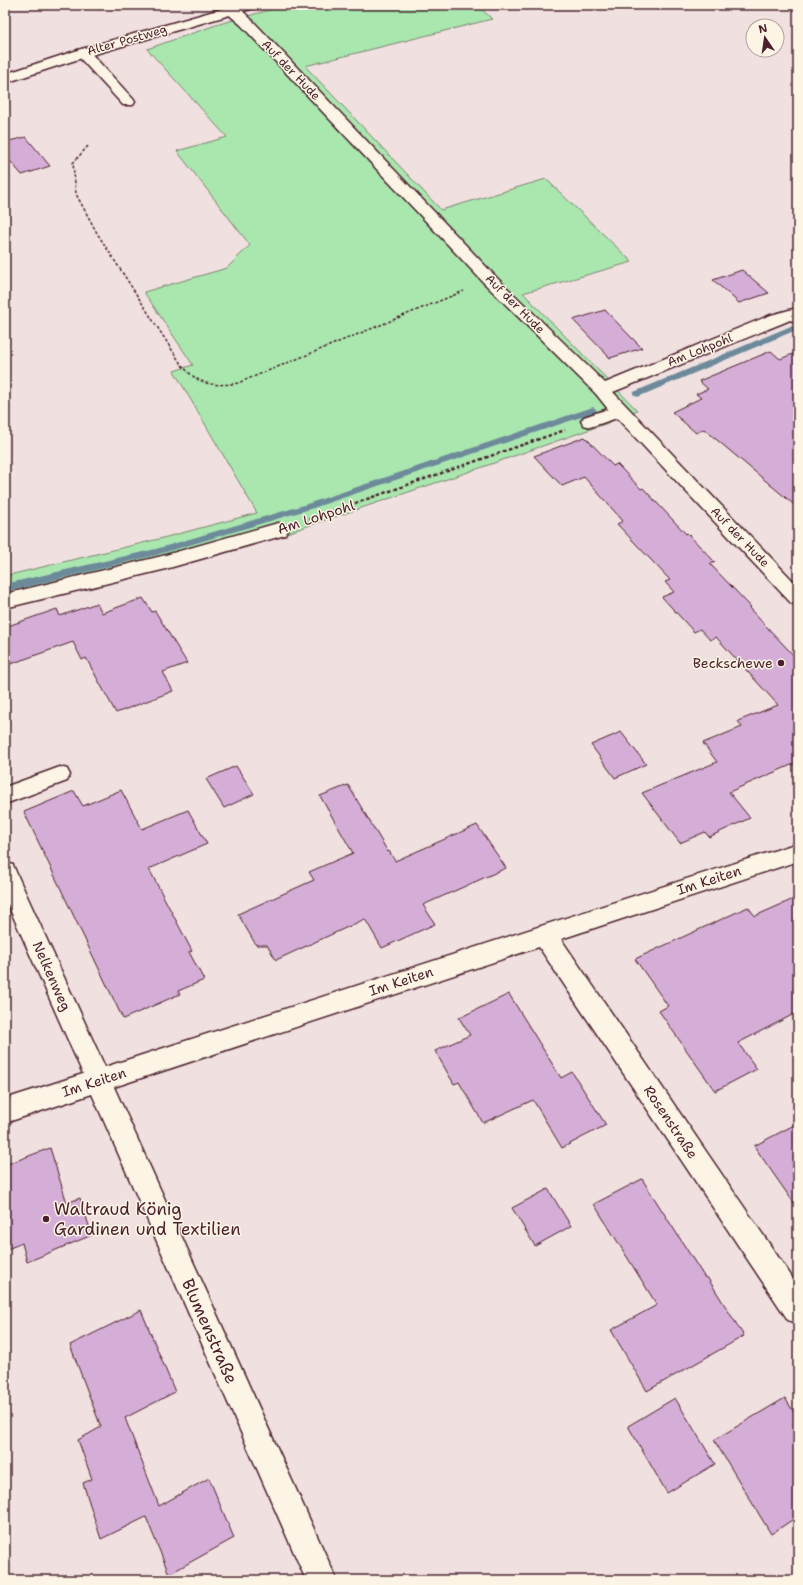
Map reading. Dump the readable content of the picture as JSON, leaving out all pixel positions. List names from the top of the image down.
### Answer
{
  "streets": {
    "street": [
      "Alter Postweg",
      "Auf der Hude",
      "Am Lohpohl",
      "Im Keiten",
      "Nelkenweg",
      "Rosenstraße",
      "Blumenstraße"
    ]
  },
  "crossings": [
    ["Alter Postweg", "Auf der Hude"],
    ["Auf der Hude", "Am Lohpohl"],
    ["Im Keiten", "Nelkenweg"],
    ["Im Keiten", "Rosenstraße"],
    ["Im Keiten", "Blumenstraße"],
    ["Nelkenweg", "Blumenstraße"]
  ],
  "places": ["Beckschewe", "Waltraud König Gardinen und Textilien"],
  "north": "top"
}
